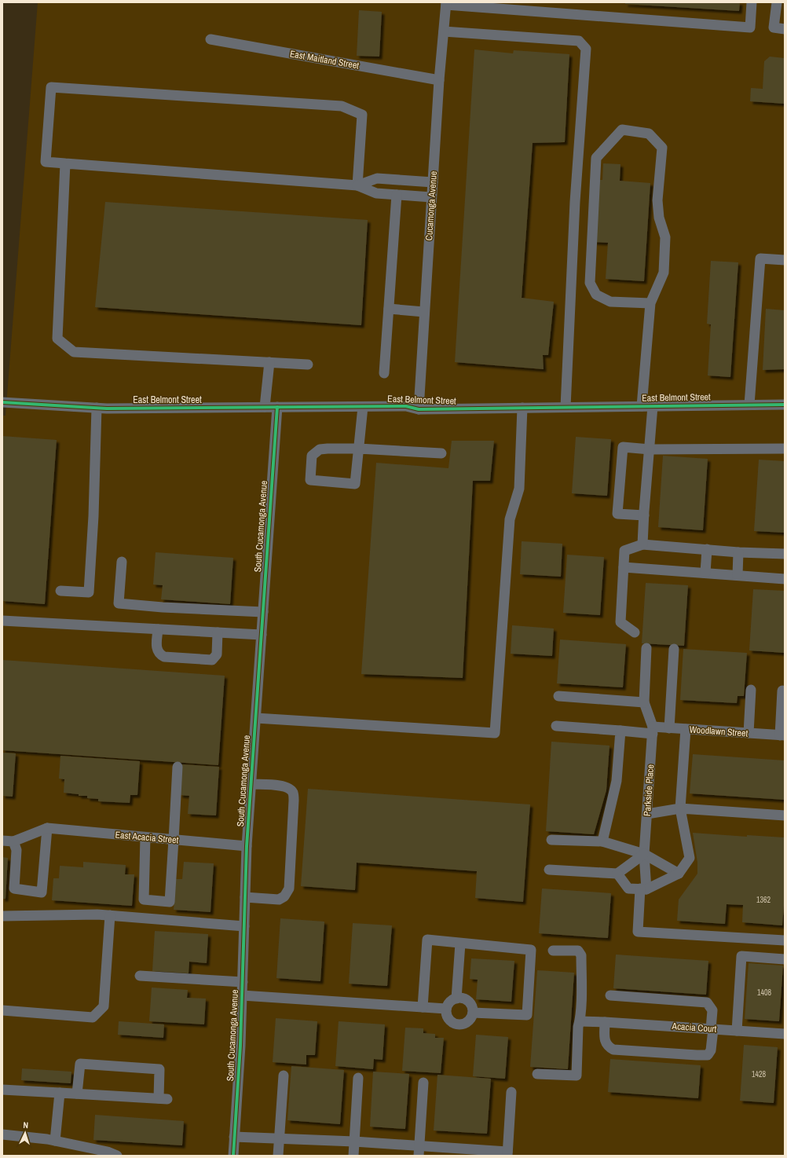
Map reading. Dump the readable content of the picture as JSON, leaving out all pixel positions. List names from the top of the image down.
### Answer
{
  "streets": {
    "street": [
      "East Maitland Street",
      "Cucamonga Avenue",
      "East Belmont Street",
      "South Cucamonga Avenue",
      "Woodlawn Street",
      "Parkside Place",
      "East Acacia Street",
      "Acacia Court"
    ]
  },
  "crossings": [
    ["East Maitland Street", "Cucamonga Avenue"],
    ["Cucamonga Avenue", "East Belmont Street"],
    ["East Belmont Street", "South Cucamonga Avenue"],
    ["South Cucamonga Avenue", "East Acacia Street"],
    ["Woodlawn Street", "Parkside Place"]
  ],
  "house_numbers": ["1362", "1408", "1428"],
  "north": "top"
}
